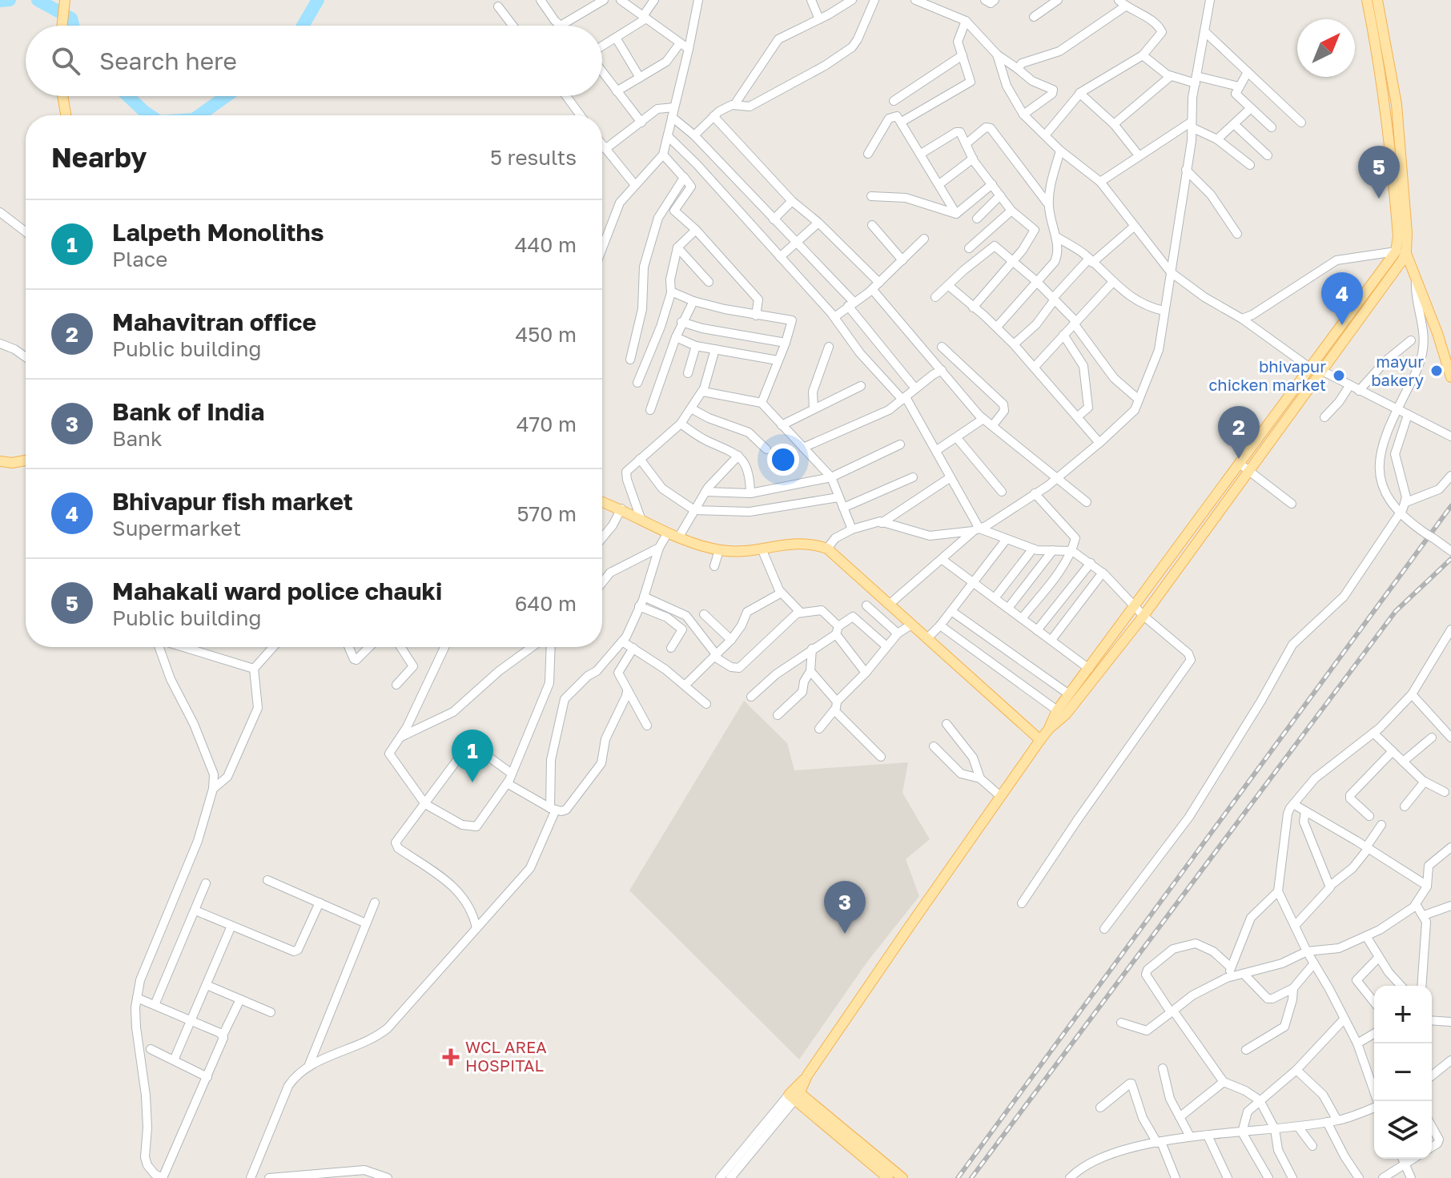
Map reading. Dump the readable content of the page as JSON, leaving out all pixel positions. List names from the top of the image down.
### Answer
{
  "places": {
    "other": ["mayur bakery", "bhivapur chicken market"],
    "health": ["WCL AREA HOSPITAL"]
  },
  "north": "top right",
  "page": {
    "search": "Search here",
    "heading": ["Nearby", "5 results"],
    "pins": [
      "5",
      "4",
      "2",
      "1",
      "3"
    ],
    "list": [
      {
        "mark": "1",
        "name": "Lalpeth Monoliths",
        "note": "Place",
        "value": "440 m"
      },
      {
        "mark": "2",
        "name": "Mahavitran office",
        "note": "Public building",
        "value": "450 m"
      },
      {
        "mark": "3",
        "name": "Bank of India",
        "note": "Bank",
        "value": "470 m"
      },
      {
        "mark": "4",
        "name": "Bhivapur fish market",
        "note": "Supermarket",
        "value": "570 m"
      },
      {
        "mark": "5",
        "name": "Mahakali ward police chauki",
        "note": "Public building",
        "value": "640 m"
      }
    ],
    "map_buttons": ["+", "−"]
  }
}
